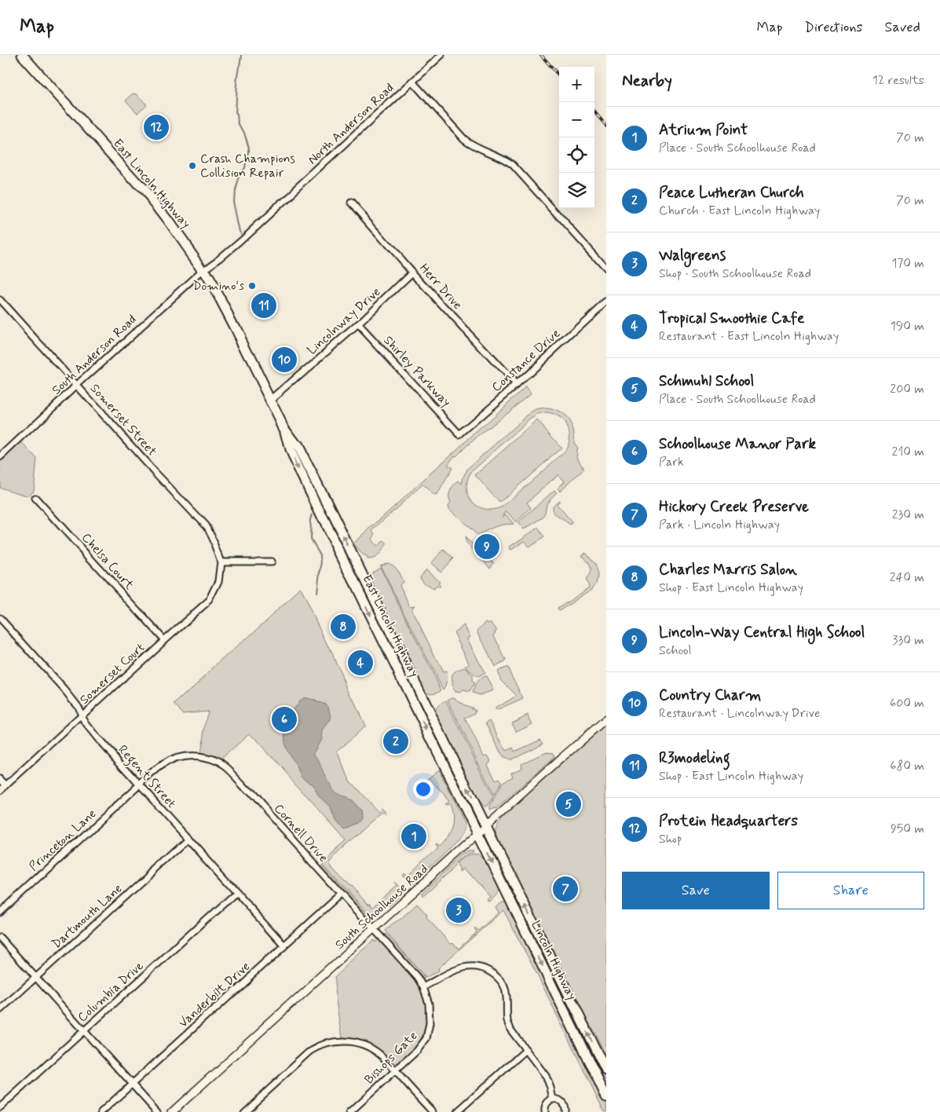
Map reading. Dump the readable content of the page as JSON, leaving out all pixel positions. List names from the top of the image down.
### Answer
{
  "streets": {
    "main road": ["East Lincoln Highway", "Lincoln Highway"],
    "street": [
      "North Anderson Road",
      "Herr Drive",
      "Lincolnway Drive",
      "South Anderson Road",
      "Constance Drive",
      "Shirley Parkway",
      "Somerset Street",
      "Chelsa Court",
      "Somerset Court",
      "Regent Street",
      "Cornell Drive",
      "Princeton Lane",
      "South Schoolhouse Road",
      "Dartmouth Lane",
      "Columbia Drive",
      "Vanderbilt Drive",
      "Bishops Gate"
    ]
  },
  "crossings": [
    ["North Anderson Road", "East Lincoln Highway"],
    ["North Anderson Road", "South Anderson Road"],
    ["East Lincoln Highway", "Lincolnway Drive"],
    ["East Lincoln Highway", "South Anderson Road"],
    ["East Lincoln Highway", "South Schoolhouse Road"],
    ["East Lincoln Highway", "Lincoln Highway"],
    ["Herr Drive", "Lincolnway Drive"],
    ["Herr Drive", "Constance Drive"],
    ["Lincolnway Drive", "Shirley Parkway"],
    ["South Anderson Road", "Somerset Street"],
    ["Constance Drive", "Shirley Parkway"],
    ["Somerset Street", "Somerset Court"],
    ["Chelsa Court", "Somerset Court"],
    ["Somerset Court", "Regent Street"],
    ["Regent Street", "Cornell Drive"],
    ["Regent Street", "Princeton Lane"],
    ["Regent Street", "Dartmouth Lane"],
    ["Regent Street", "Columbia Drive"],
    ["Regent Street", "Vanderbilt Drive"],
    ["Cornell Drive", "Princeton Lane"],
    ["Cornell Drive", "South Schoolhouse Road"],
    ["Cornell Drive", "Vanderbilt Drive"],
    ["Cornell Drive", "Bishops Gate"],
    ["South Schoolhouse Road", "Lincoln Highway"]
  ],
  "places": ["Crash Champions Collision Repair", "Domino's"],
  "page": {
    "header": "Map",
    "nav": ["Map", "Directions", "Saved"],
    "heading": ["Nearby", "12 results"],
    "map_buttons": ["+", "−"],
    "list": [
      {
        "mark": "1",
        "name": "Atrium Point",
        "note": "Place · South Schoolhouse Road",
        "value": "70 m"
      },
      {
        "mark": "2",
        "name": "Peace Lutheran Church",
        "note": "Church · East Lincoln Highway",
        "value": "70 m"
      },
      {
        "mark": "3",
        "name": "Walgreens",
        "note": "Shop · South Schoolhouse Road",
        "value": "170 m"
      },
      {
        "mark": "4",
        "name": "Tropical Smoothie Cafe",
        "note": "Restaurant · East Lincoln Highway",
        "value": "190 m"
      },
      {
        "mark": "5",
        "name": "Schmuhl School",
        "note": "Place · South Schoolhouse Road",
        "value": "200 m"
      },
      {
        "mark": "6",
        "name": "Schoolhouse Manor Park",
        "note": "Park",
        "value": "210 m"
      },
      {
        "mark": "7",
        "name": "Hickory Creek Preserve",
        "note": "Park · Lincoln Highway",
        "value": "230 m"
      },
      {
        "mark": "8",
        "name": "Charles Marris Salon",
        "note": "Shop · East Lincoln Highway",
        "value": "240 m"
      },
      {
        "mark": "9",
        "name": "Lincoln-Way Central High School",
        "note": "School",
        "value": "330 m"
      },
      {
        "mark": "10",
        "name": "Country Charm",
        "note": "Restaurant · Lincolnway Drive",
        "value": "600 m"
      },
      {
        "mark": "11",
        "name": "R3modeling",
        "note": "Shop · East Lincoln Highway",
        "value": "680 m"
      },
      {
        "mark": "12",
        "name": "Protein Headquarters",
        "note": "Shop",
        "value": "950 m"
      }
    ],
    "pins": [
      "12",
      "11",
      "10",
      "9",
      "8",
      "4",
      "6",
      "2",
      "5",
      "1",
      "7",
      "3"
    ],
    "buttons": ["Save", "Share"]
  }
}
